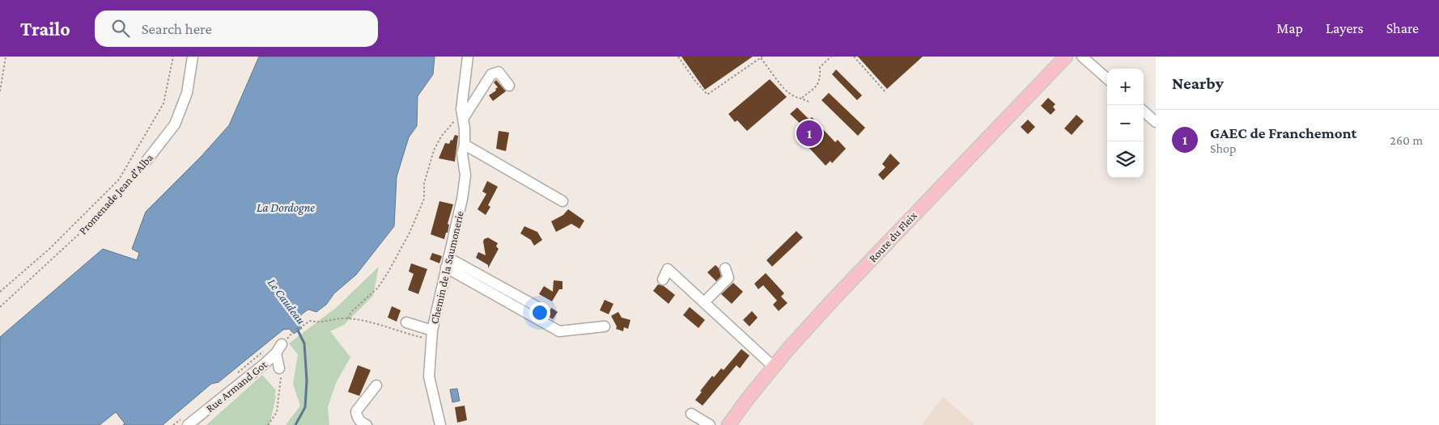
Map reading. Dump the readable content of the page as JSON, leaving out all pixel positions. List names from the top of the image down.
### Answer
{
  "streets": {
    "main road": ["Route du Fleix"],
    "street": ["Promenade Jean d'Alba", "Chemin de la Saumonerie", "Rue Armand Got"]
  },
  "water": ["La Dordogne", "Le Caudeau"],
  "page": {
    "header": "Trailo",
    "search": "Search here",
    "nav": ["Map", "Layers", "Share"],
    "heading": "Nearby",
    "map_buttons": ["+", "−"],
    "list": [
      {
        "mark": "1",
        "name": "GAEC de Franchemont",
        "note": "Shop",
        "value": "260 m"
      }
    ],
    "pins": "1"
  }
}
